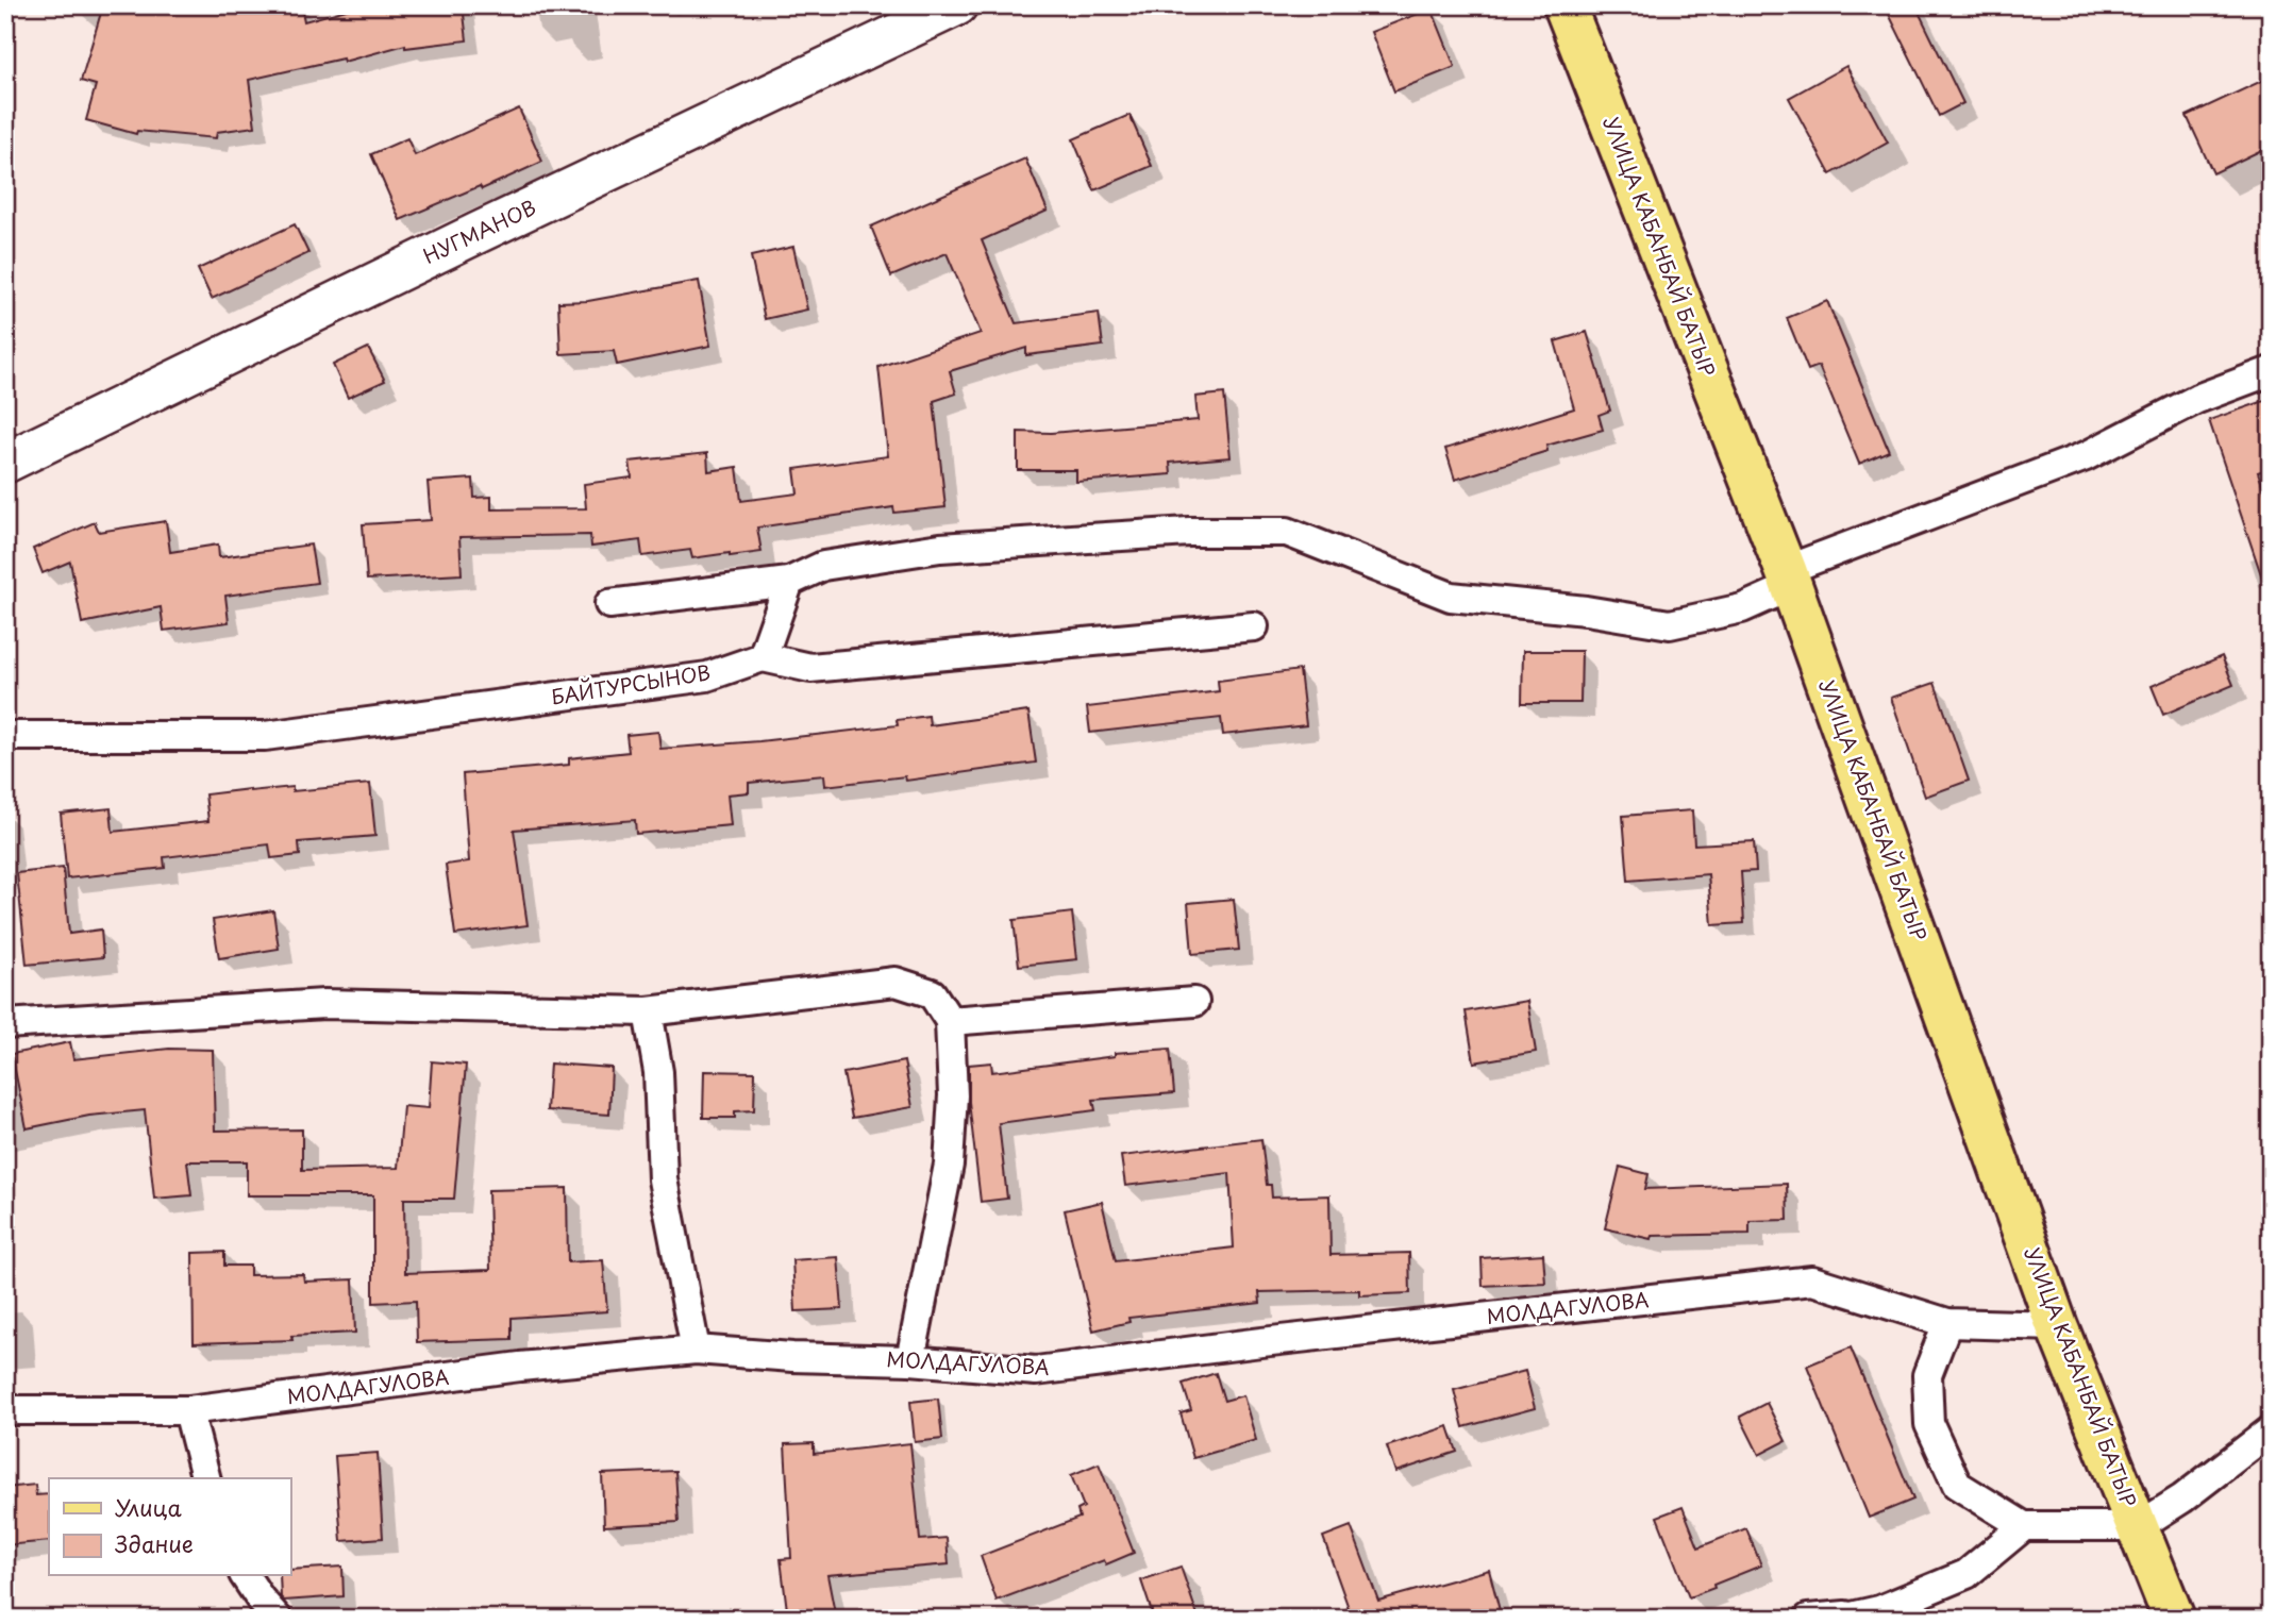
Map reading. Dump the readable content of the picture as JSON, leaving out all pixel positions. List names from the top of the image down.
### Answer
{
  "streets": {
    "main road": ["НУГМАНОВ", "УЛИЦА КАБАНБАЙ БАТЫР"],
    "street": ["БАЙТУРСЫНОВ", "МОЛДАГУЛОВА"]
  },
  "crossings": [
    ["УЛИЦА КАБАНБАЙ БАТЫР", "МОЛДАГУЛОВА"]
  ],
  "legend": ["Улица", "Здание"]
}
